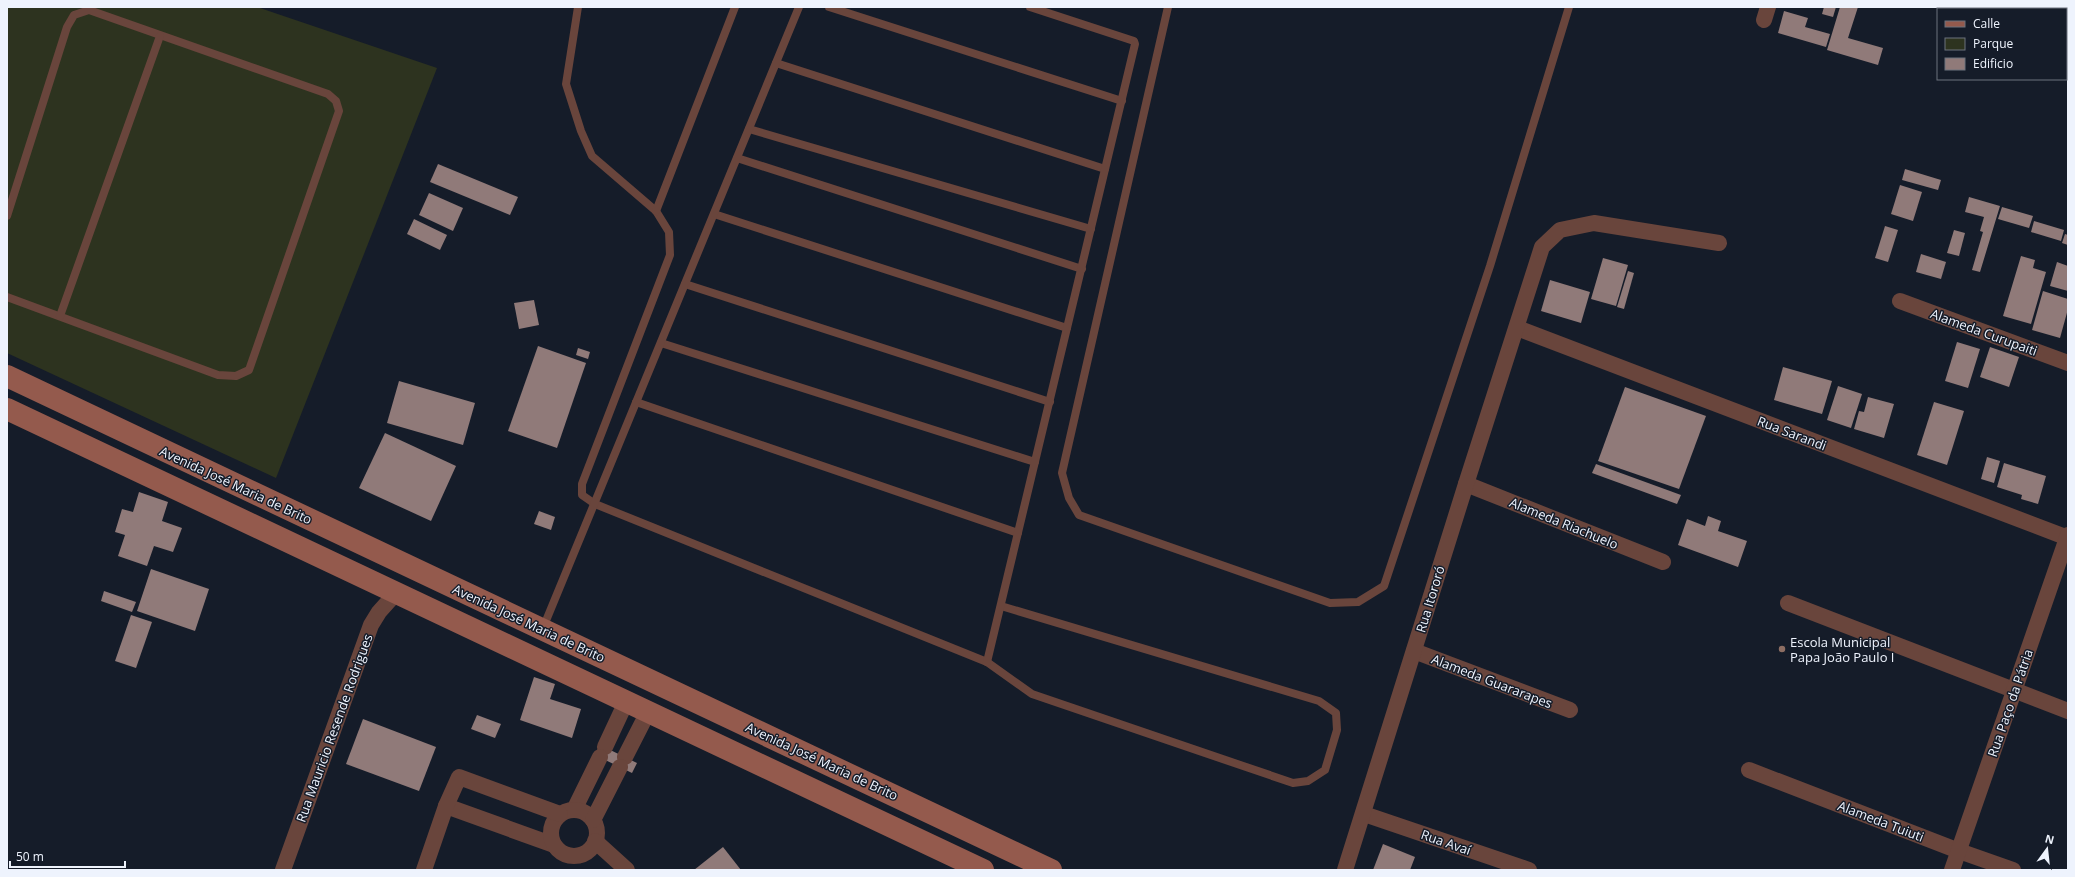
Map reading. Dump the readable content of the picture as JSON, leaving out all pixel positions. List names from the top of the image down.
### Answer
{
  "streets": {
    "main road": ["Avenida José Maria de Brito"],
    "street": [
      "Alameda Curupaiti",
      "Rua Sarandi",
      "Alameda Riachuelo",
      "Rua Itororó",
      "Alameda Guararapes",
      "Rua Paço da Pátria",
      "Rua Mauricio Resende Rodrigues",
      "Alameda Tuiuti",
      "Rua Avaí"
    ]
  },
  "crossings": [
    ["Rua Sarandi", "Rua Itororó"],
    ["Rua Sarandi", "Rua Paço da Pátria"],
    ["Alameda Riachuelo", "Rua Itororó"],
    ["Rua Itororó", "Alameda Guararapes"],
    ["Rua Itororó", "Rua Avaí"],
    ["Rua Paço da Pátria", "Alameda Tuiuti"]
  ],
  "places": ["Escola Municipal Papa João Paulo I"],
  "legend": ["Calle", "Parque", "Edificio"],
  "scale_bar": "50 m",
  "north": "top"
}
